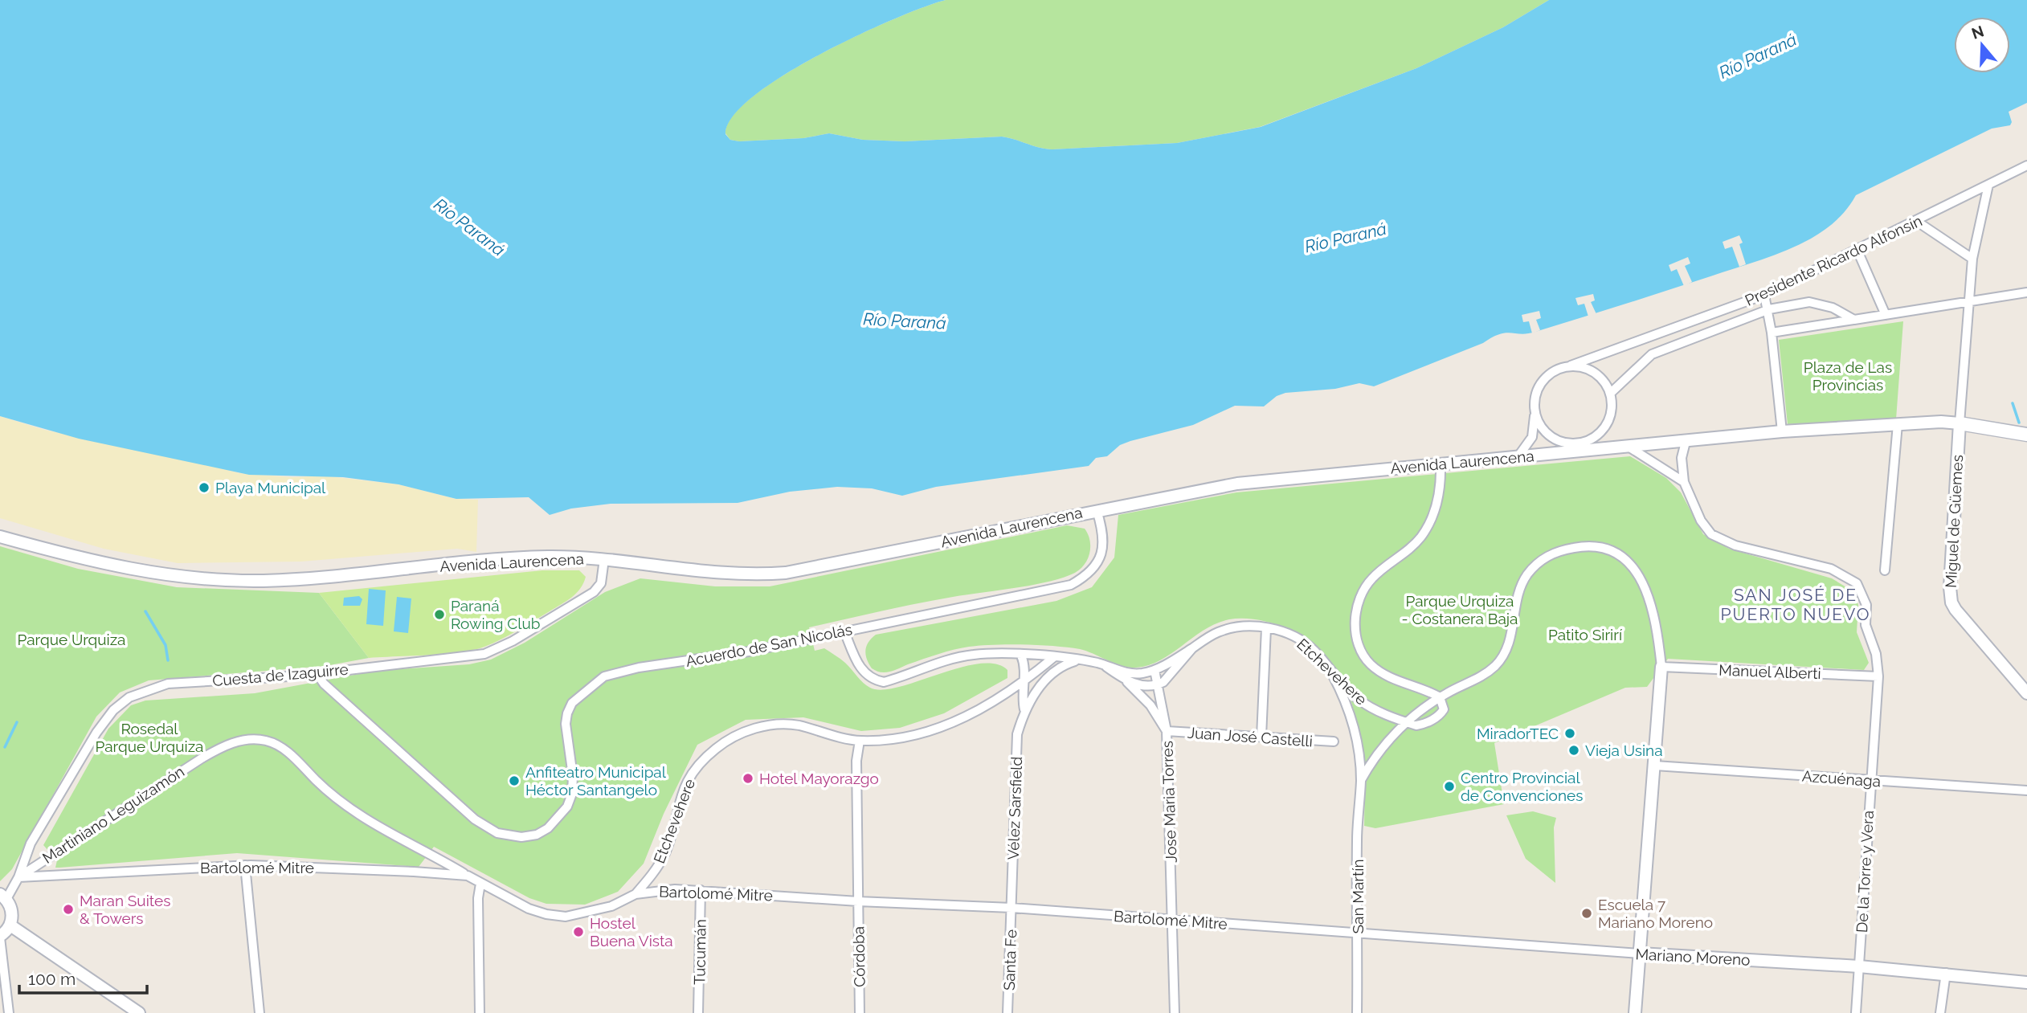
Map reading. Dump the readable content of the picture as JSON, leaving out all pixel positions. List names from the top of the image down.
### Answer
{
  "streets": {
    "main road": ["Avenida Laurencena"],
    "street": [
      "Presidente Ricardo Alfonsín",
      "Miguel de Güemes",
      "Acuerdo de San Nicolás",
      "Etchevehere",
      "Manuel Alberti",
      "Cuesta de Izaguirre",
      "Juan José Castelli",
      "Azcuénaga",
      "Jose Maria Torres",
      "Vélez Sarsfield",
      "Martiniano Leguizamón",
      "Bartolomé Mitre",
      "De la Torre y Vera",
      "San Martín",
      "Tucumán",
      "Córdoba",
      "Mariano Moreno",
      "Santa Fe"
    ]
  },
  "crossings": [
    ["Presidente Ricardo Alfonsín", "Avenida Laurencena"],
    ["Avenida Laurencena", "Miguel de Güemes"],
    ["Avenida Laurencena", "Acuerdo de San Nicolás"],
    ["Avenida Laurencena", "Cuesta de Izaguirre"],
    ["Acuerdo de San Nicolás", "Cuesta de Izaguirre"],
    ["Etchevehere", "Jose Maria Torres"],
    ["Etchevehere", "Vélez Sarsfield"],
    ["Etchevehere", "Bartolomé Mitre"],
    ["Etchevehere", "San Martín"],
    ["Etchevehere", "Córdoba"],
    ["Manuel Alberti", "De la Torre y Vera"],
    ["Cuesta de Izaguirre", "Martiniano Leguizamón"],
    ["Cuesta de Izaguirre", "Bartolomé Mitre"],
    ["Juan José Castelli", "Jose Maria Torres"],
    ["Azcuénaga", "De la Torre y Vera"],
    ["Jose Maria Torres", "Bartolomé Mitre"],
    ["Vélez Sarsfield", "Bartolomé Mitre"],
    ["Vélez Sarsfield", "Santa Fe"],
    ["Martiniano Leguizamón", "Bartolomé Mitre"],
    ["Bartolomé Mitre", "San Martín"],
    ["Bartolomé Mitre", "Tucumán"],
    ["Bartolomé Mitre", "Córdoba"],
    ["Bartolomé Mitre", "Mariano Moreno"],
    ["Bartolomé Mitre", "Santa Fe"],
    ["De la Torre y Vera", "Mariano Moreno"],
    ["San Martín", "Mariano Moreno"]
  ],
  "districts": ["SAN JOSÉ DE PUERTO NUEVO"],
  "water": ["Río Paraná"],
  "parks": [
    "Plaza de Las Provincias",
    "Parque Urquiza - Costanera Baja",
    "Patito Sirirí",
    "Parque Urquiza",
    "Rosedal Parque Urquiza"
  ],
  "places": [
    "Playa Municipal",
    "Paraná Rowing Club",
    "MiradorTEC",
    "Vieja Usina",
    "Hotel Mayorazgo",
    "Anfiteatro Municipal Héctor Santangelo",
    "Centro Provincial de Convenciones",
    "Maran Suites & Towers",
    "Escuela 7 Mariano Moreno",
    "Hostel Buena Vista"
  ],
  "scale_bar": "100 m",
  "north": "top"
}
